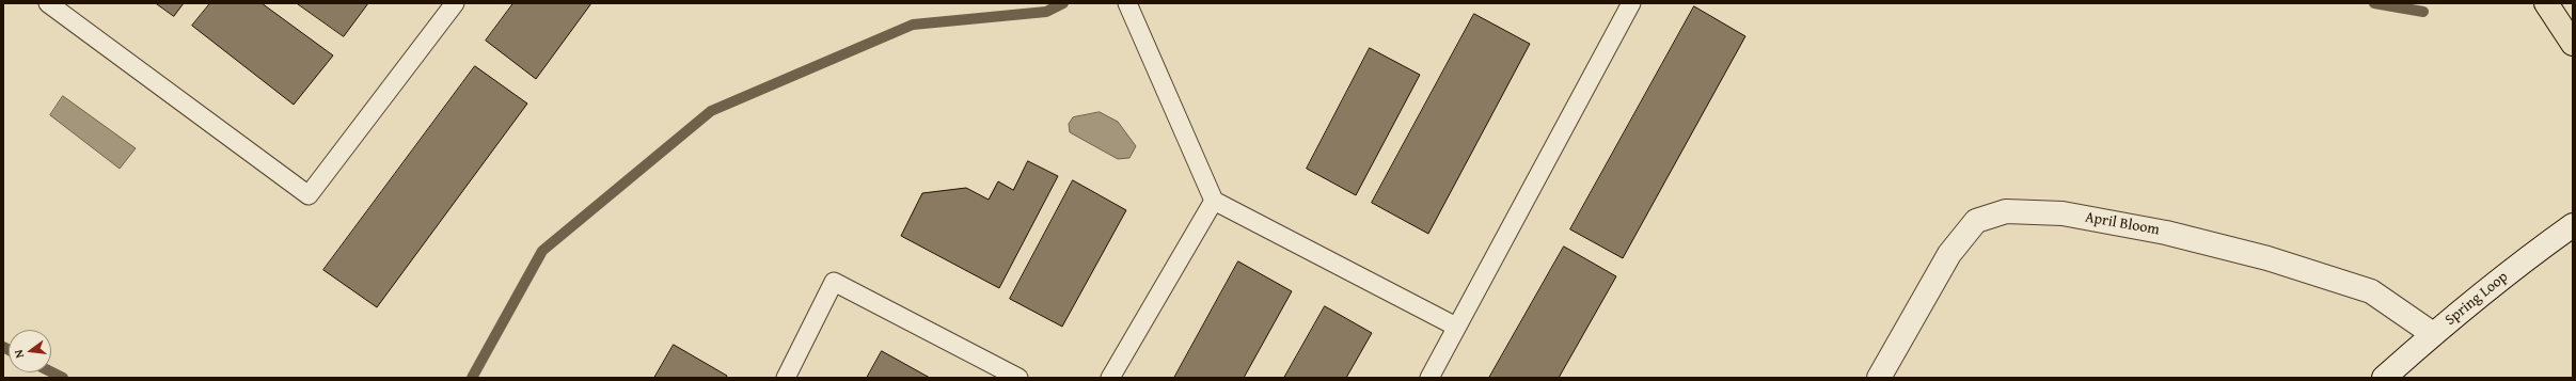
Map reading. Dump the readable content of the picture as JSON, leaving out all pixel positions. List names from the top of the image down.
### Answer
{
  "streets": {
    "street": ["April Bloom", "Spring Loop"]
  },
  "crossings": [
    ["April Bloom", "Spring Loop"]
  ],
  "north": "left"
}
